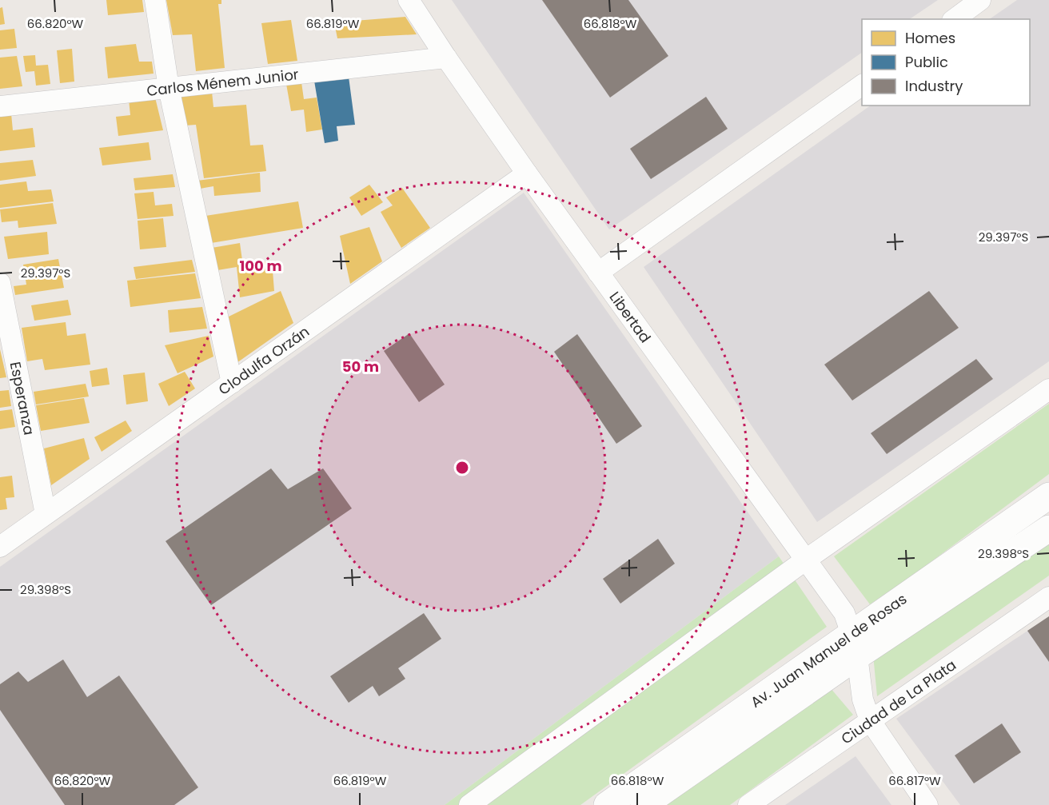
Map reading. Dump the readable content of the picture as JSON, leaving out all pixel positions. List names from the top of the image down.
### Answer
{
  "streets": {
    "main road": ["Av. Juan Manuel de Rosas"],
    "street": [
      "Carlos Ménem Junior",
      "Libertad",
      "Clodulfa Orzán",
      "Esperanza",
      "Ciudad de La Plata"
    ]
  },
  "crossings": [
    ["Carlos Ménem Junior", "Libertad"],
    ["Libertad", "Clodulfa Orzán"],
    ["Libertad", "Av. Juan Manuel de Rosas"],
    ["Libertad", "Ciudad de La Plata"],
    ["Clodulfa Orzán", "Esperanza"]
  ],
  "legend": ["Homes", "Public", "Industry"],
  "coordinates": [
    "66.820°W",
    "66.819°W",
    "66.818°W",
    "29.397°S",
    "29.398°S",
    "66.817°W"
  ],
  "rings": ["100 m", "50 m"]
}
